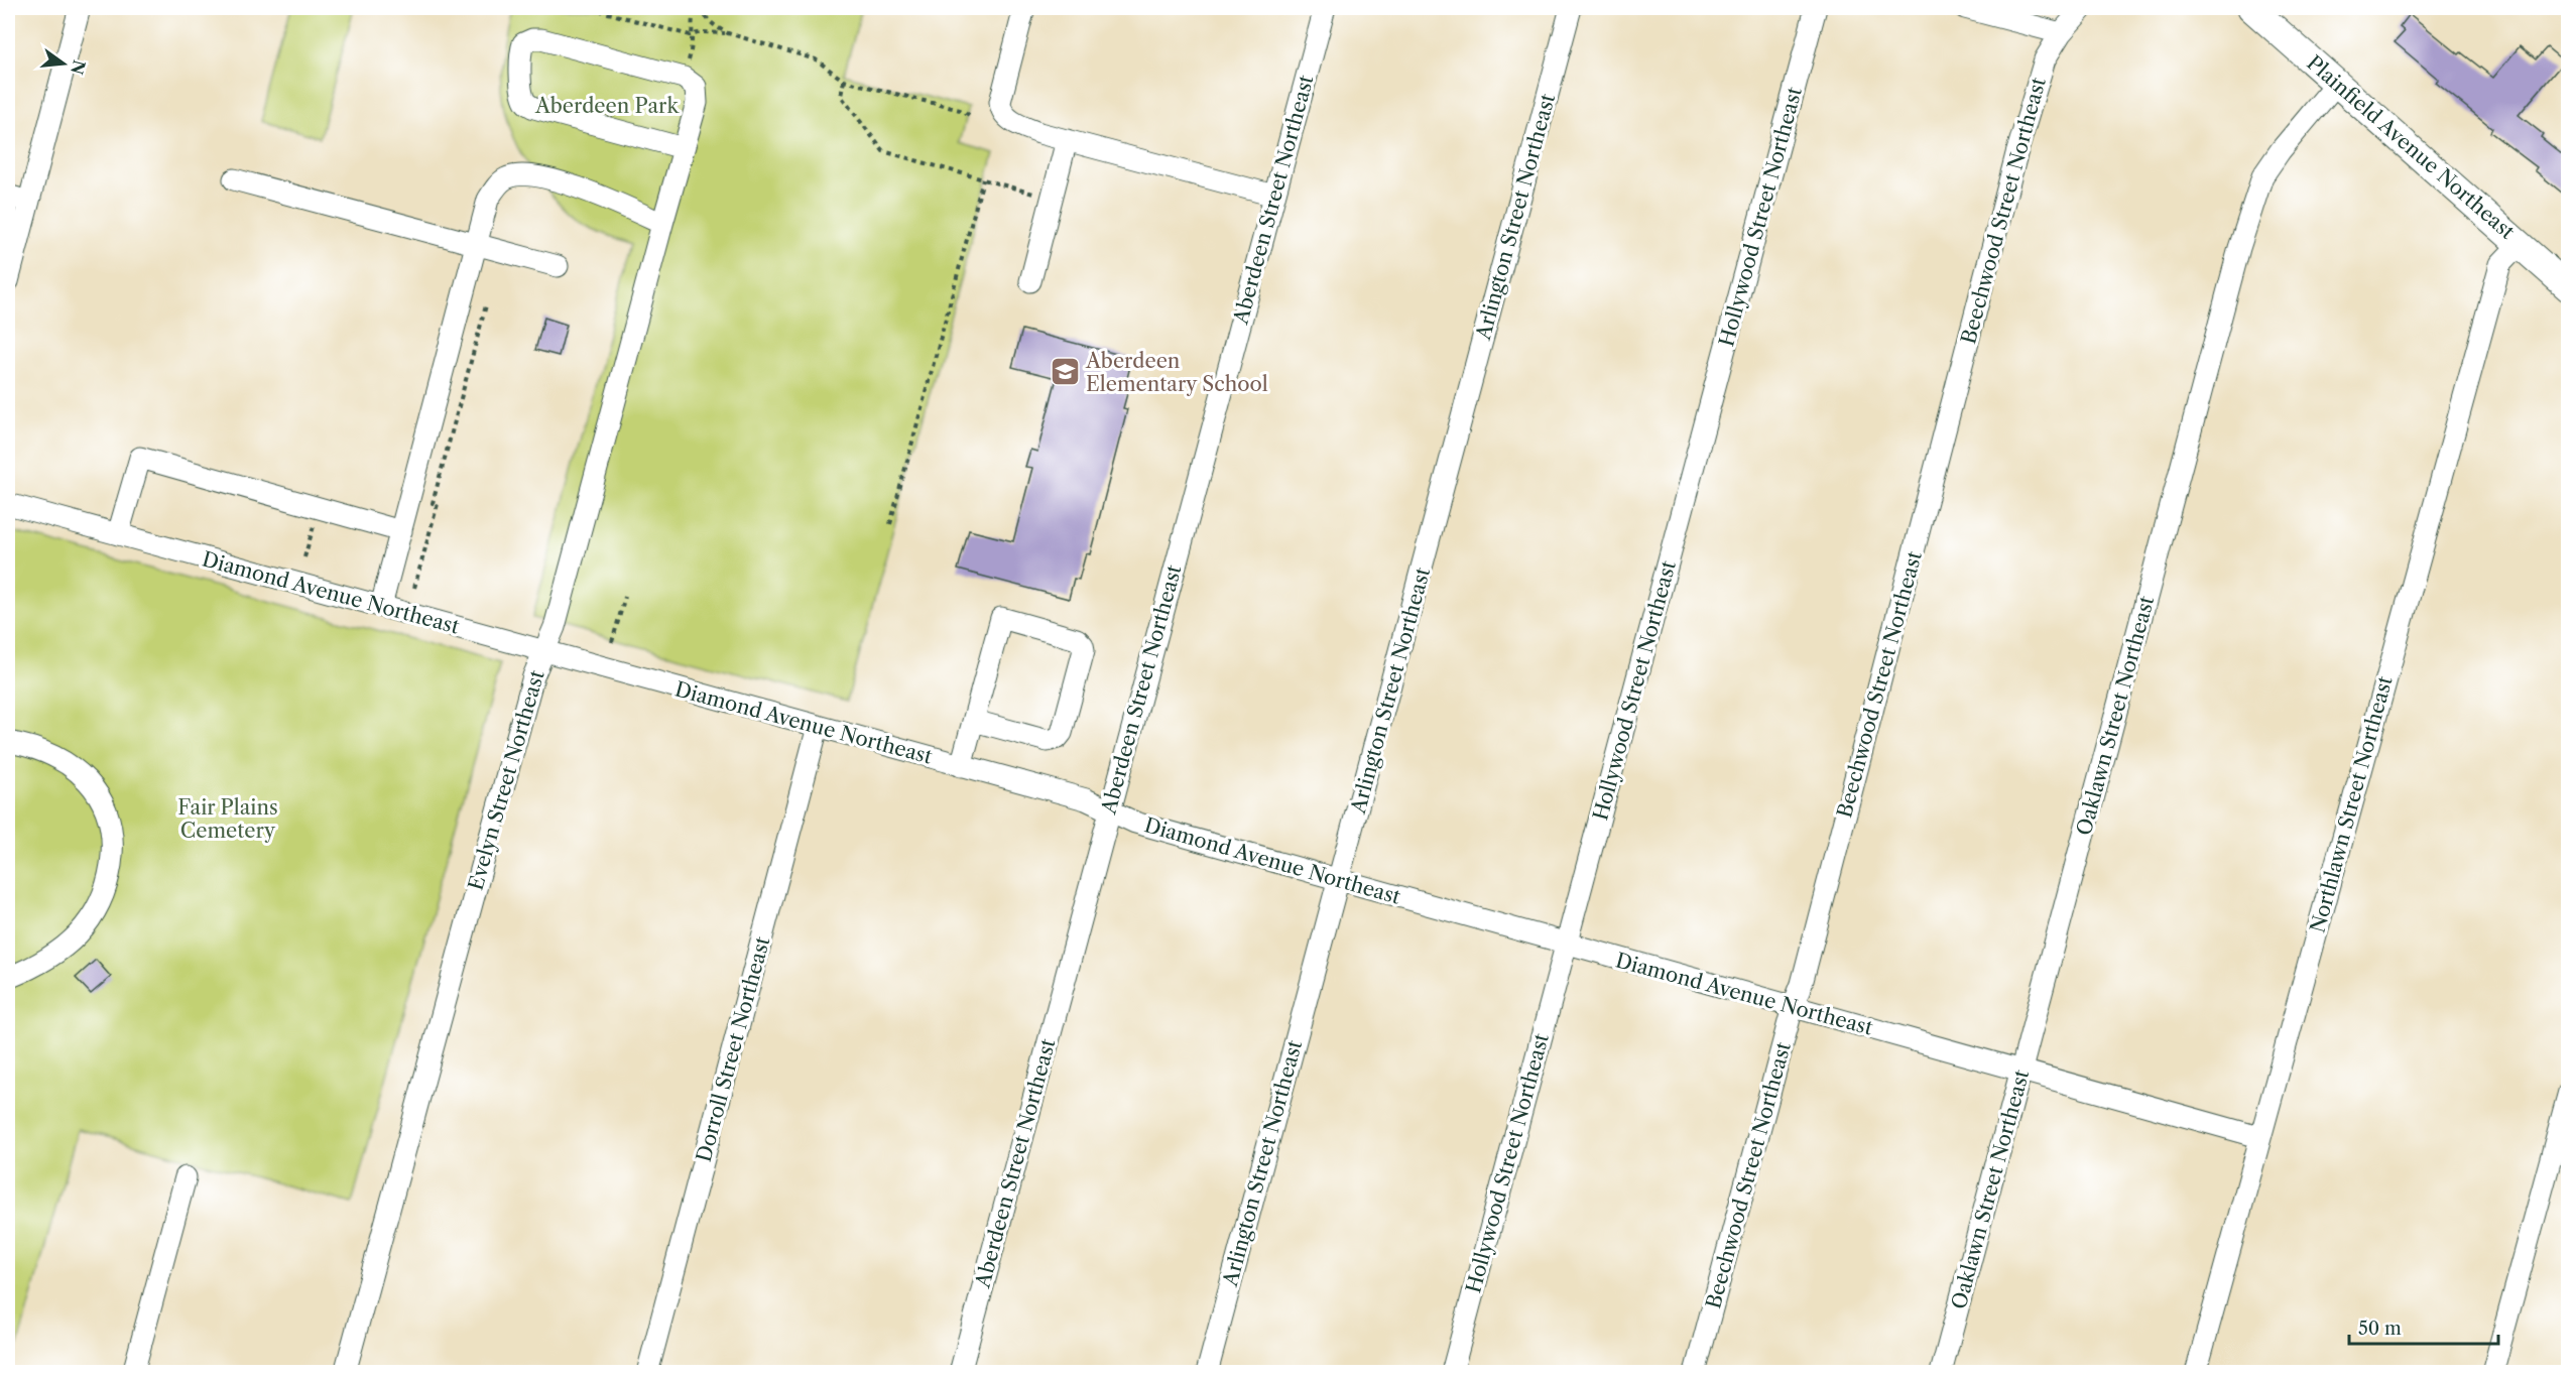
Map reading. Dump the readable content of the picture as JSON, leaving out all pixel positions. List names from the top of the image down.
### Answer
{
  "streets": {
    "main road": ["Plainfield Avenue Northeast"],
    "street": [
      "Aberdeen Street Northeast",
      "Beechwood Street Northeast",
      "Arlington Street Northeast",
      "Hollywood Street Northeast",
      "Diamond Avenue Northeast",
      "Oaklawn Street Northeast",
      "Evelyn Street Northeast",
      "Northlawn Street Northeast",
      "Dorroll Street Northeast"
    ]
  },
  "crossings": [
    ["Plainfield Avenue Northeast", "Oaklawn Street Northeast"],
    ["Plainfield Avenue Northeast", "Northlawn Street Northeast"],
    ["Aberdeen Street Northeast", "Diamond Avenue Northeast"],
    ["Beechwood Street Northeast", "Diamond Avenue Northeast"],
    ["Arlington Street Northeast", "Diamond Avenue Northeast"],
    ["Hollywood Street Northeast", "Diamond Avenue Northeast"],
    ["Diamond Avenue Northeast", "Oaklawn Street Northeast"],
    ["Diamond Avenue Northeast", "Evelyn Street Northeast"],
    ["Diamond Avenue Northeast", "Northlawn Street Northeast"],
    ["Diamond Avenue Northeast", "Dorroll Street Northeast"]
  ],
  "parks": ["Aberdeen Park", "Fair Plains Cemetery"],
  "places": {
    "school or university": ["Aberdeen Elementary School"]
  },
  "scale_bar": "50 m",
  "north": "right"
}
